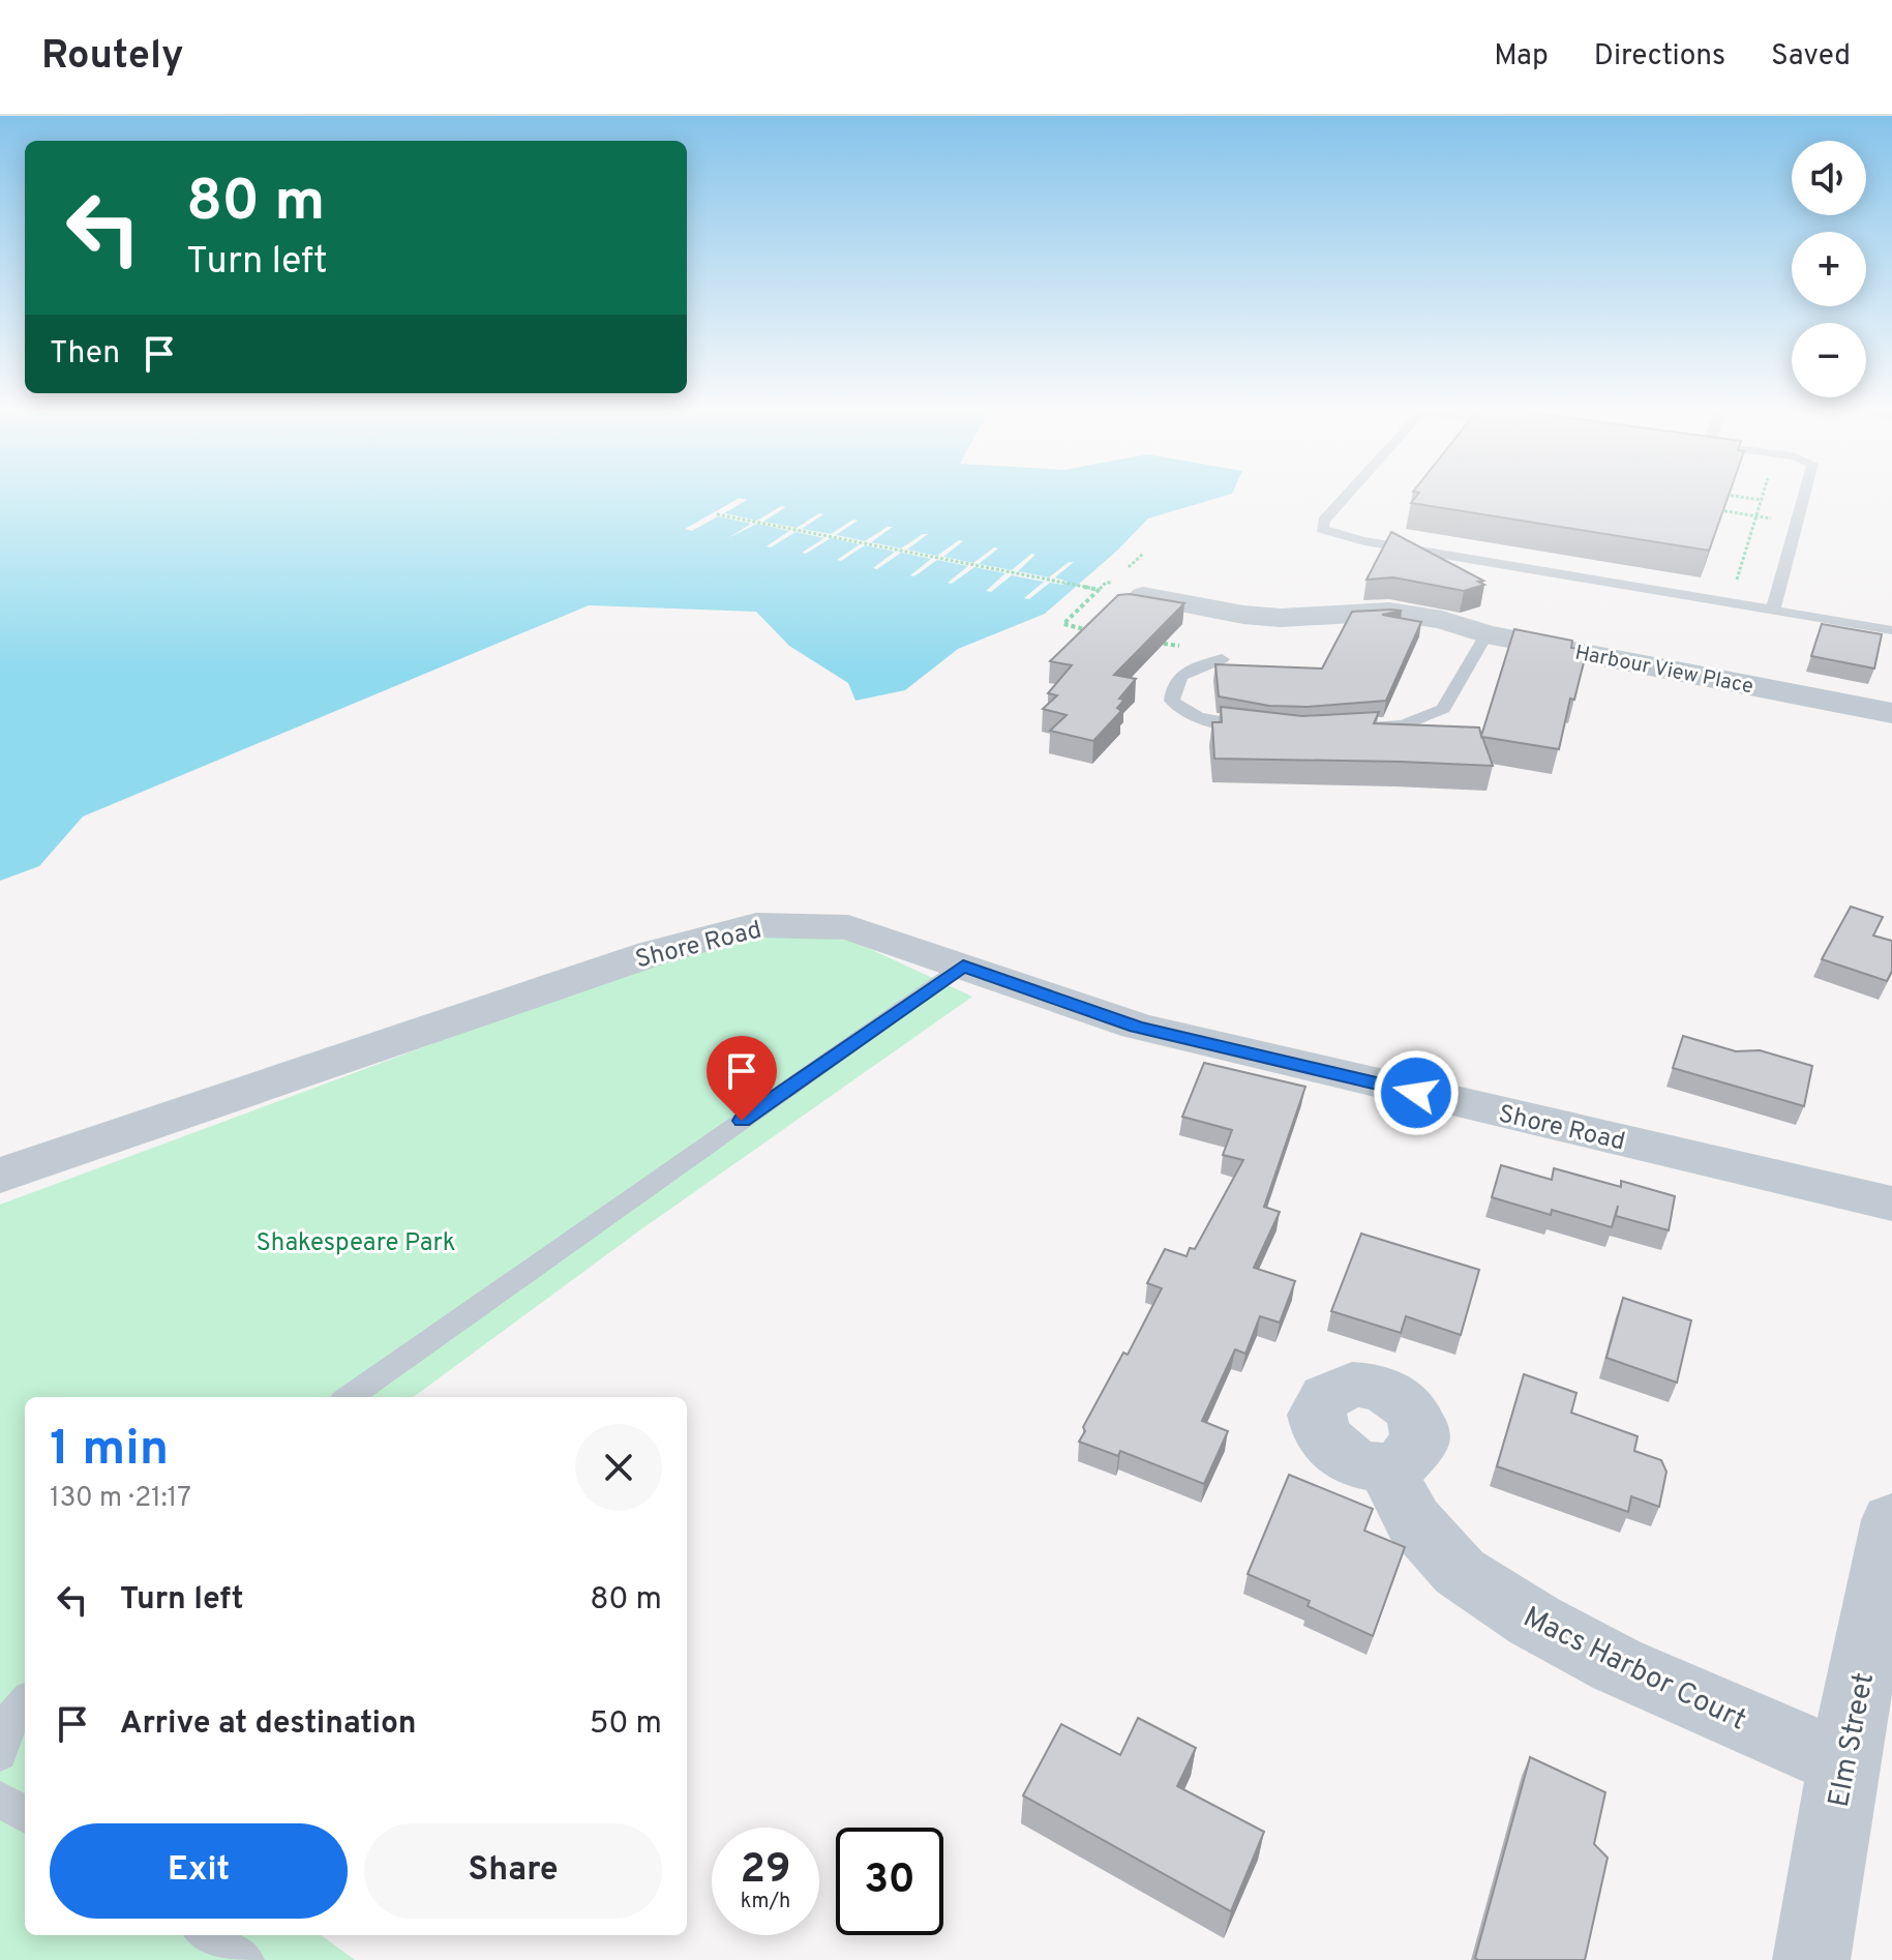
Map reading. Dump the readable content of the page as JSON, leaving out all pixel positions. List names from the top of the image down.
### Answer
{
  "streets": {
    "street": [
      "Harbour View Place",
      "Shore Road",
      "Macs Harbor Court",
      "Elm Street"
    ]
  },
  "crossings": [
    ["Macs Harbor Court", "Elm Street"]
  ],
  "parks": ["Shakespeare Park"],
  "page": {
    "header": "Routely",
    "nav": ["Map", "Directions", "Saved"],
    "map_buttons": ["+", "−"],
    "turn": ["80 m", "Turn left"],
    "then": "Then",
    "heading": ["1 min", "130 m · 21:17"],
    "list": [
      {
        "name": "Turn left",
        "value": "80 m"
      },
      {
        "name": "Arrive at destination",
        "value": "50 m"
      }
    ],
    "buttons": ["Exit", "Share"],
    "speed": "29 km/h",
    "limit": "30"
  }
}
